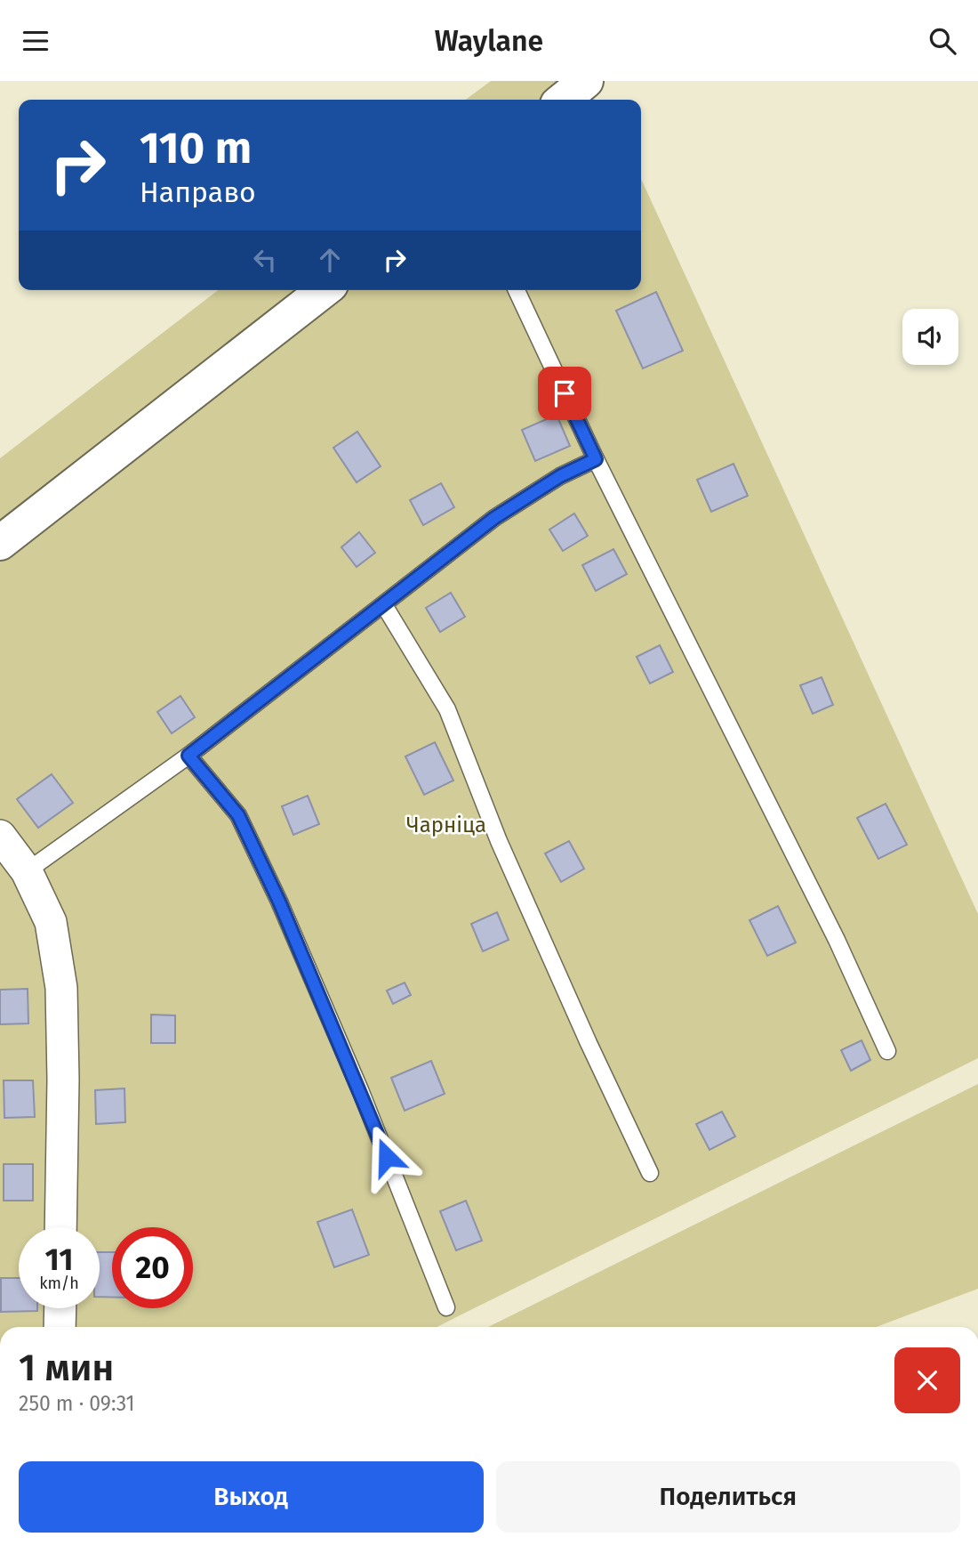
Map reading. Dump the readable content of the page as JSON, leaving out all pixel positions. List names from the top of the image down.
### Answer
{
  "parks": ["Чарніца"],
  "page": {
    "header": "Waylane",
    "turn": ["110 m", "Направо"],
    "speed": "11 km/h",
    "limit": "20",
    "heading": ["1 мин", "250 m · 09:31"],
    "buttons": ["Выход", "Поделиться"]
  }
}
